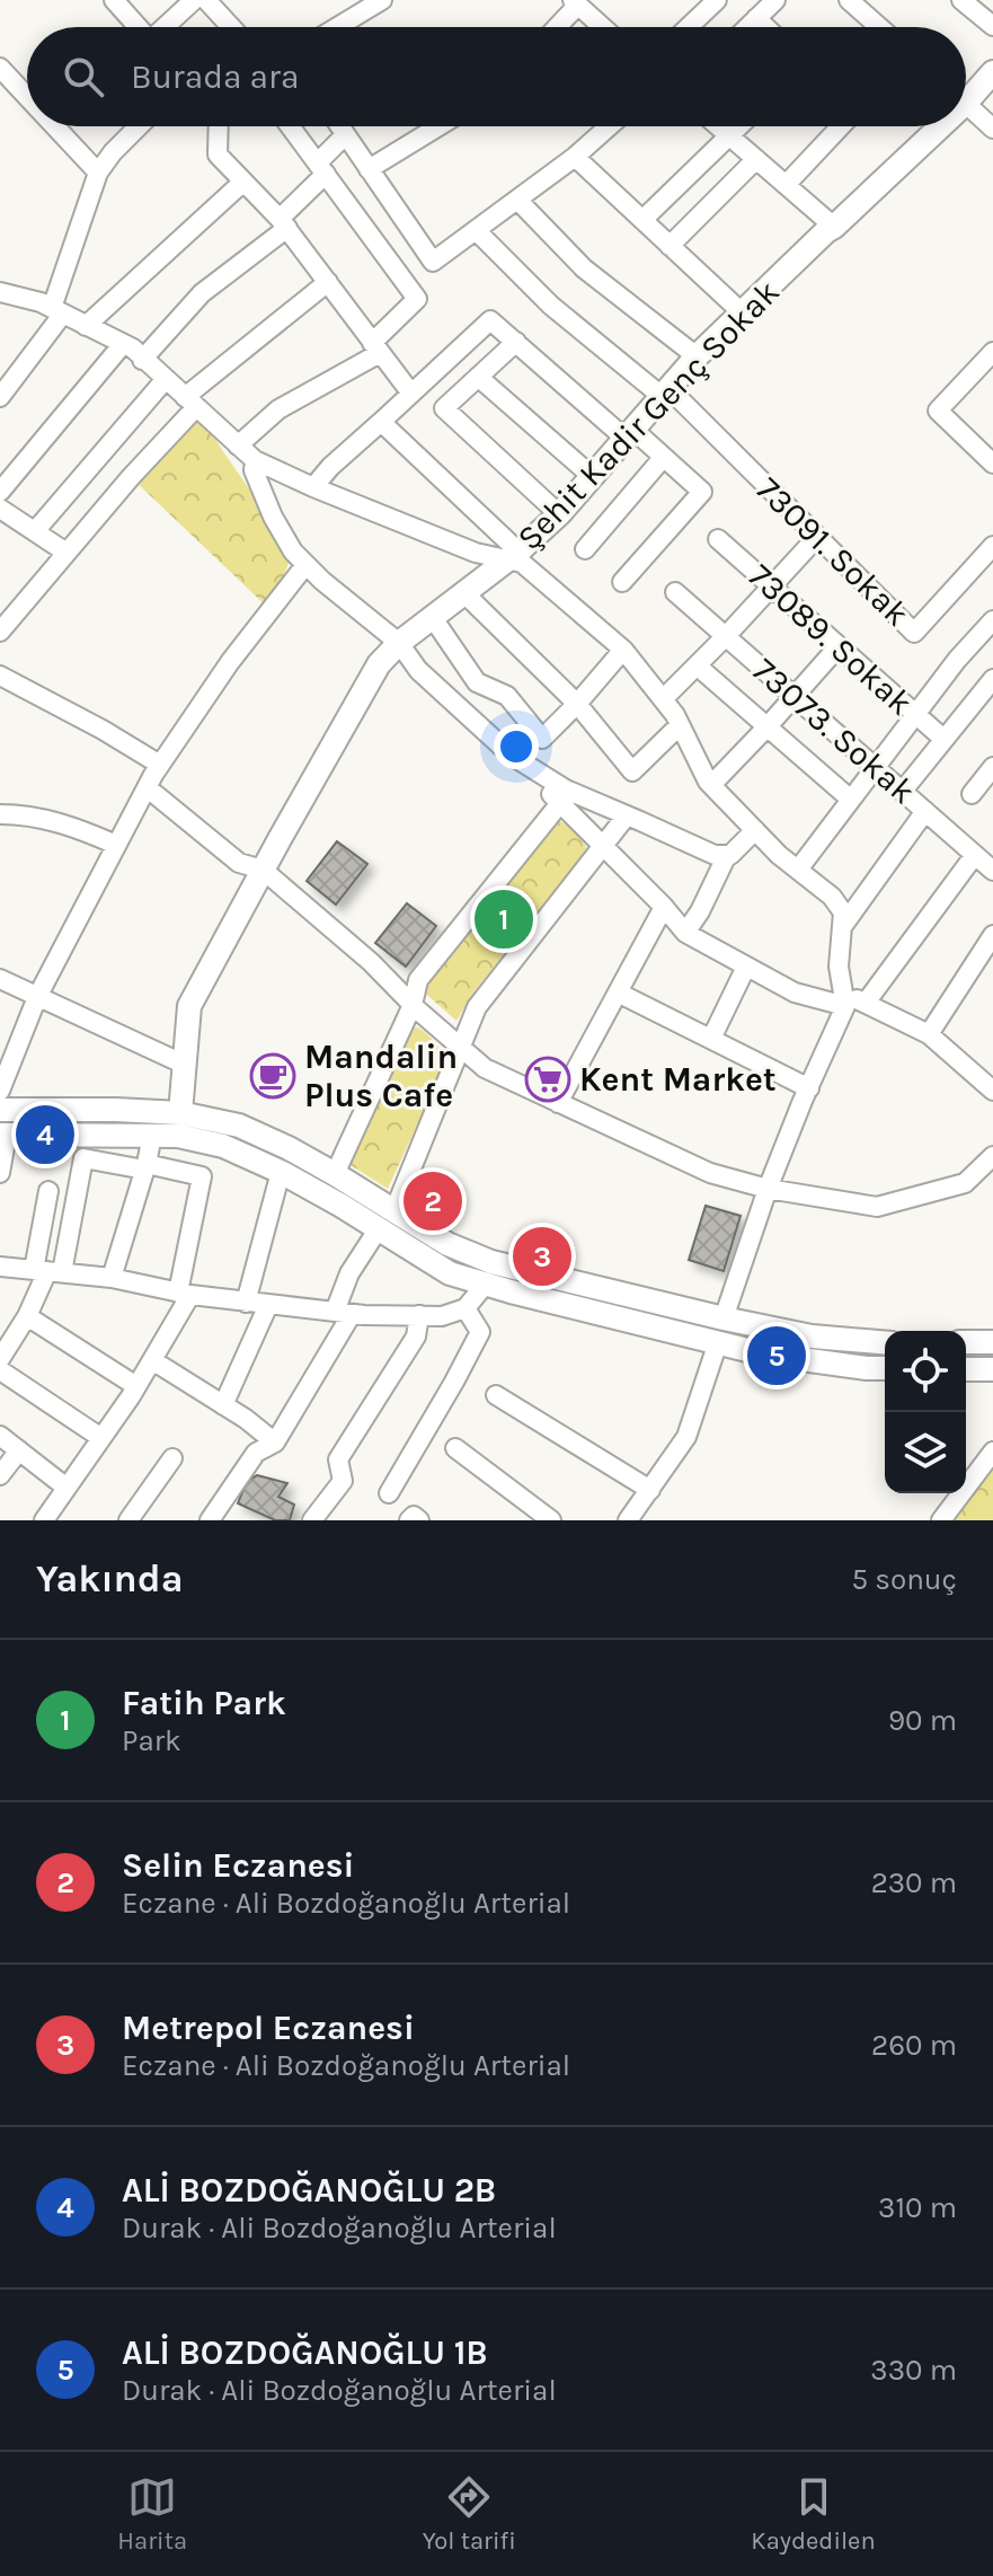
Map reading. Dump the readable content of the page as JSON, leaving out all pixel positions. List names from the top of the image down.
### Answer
{
  "streets": {
    "main road": ["Şehit Kadir Genç Sokak"],
    "street": ["73091. Sokak", "73089. Sokak", "73073. Sokak"]
  },
  "crossings": [
    ["Şehit Kadir Genç Sokak", "73091. Sokak"]
  ],
  "places": {
    "cafe": ["Mandalin Plus Cafe"],
    "supermarket": ["Kent Market"]
  },
  "page": {
    "search": "Burada ara",
    "pins": [
      "1",
      "4",
      "2",
      "3",
      "5"
    ],
    "heading": ["Yakında", "5 sonuç"],
    "list": [
      {
        "mark": "1",
        "name": "Fatih Park",
        "note": "Park",
        "value": "90 m"
      },
      {
        "mark": "2",
        "name": "Selin Eczanesi",
        "note": "Eczane · Ali Bozdoğanoğlu Arterial",
        "value": "230 m"
      },
      {
        "mark": "3",
        "name": "Metrepol Eczanesi",
        "note": "Eczane · Ali Bozdoğanoğlu Arterial",
        "value": "260 m"
      },
      {
        "mark": "4",
        "name": "ALİ BOZDOĞANOĞLU 2B",
        "note": "Durak · Ali Bozdoğanoğlu Arterial",
        "value": "310 m"
      },
      {
        "mark": "5",
        "name": "ALİ BOZDOĞANOĞLU 1B",
        "note": "Durak · Ali Bozdoğanoğlu Arterial",
        "value": "330 m"
      }
    ],
    "nav": ["Harita", "Yol tarifi", "Kaydedilen"]
  }
}
